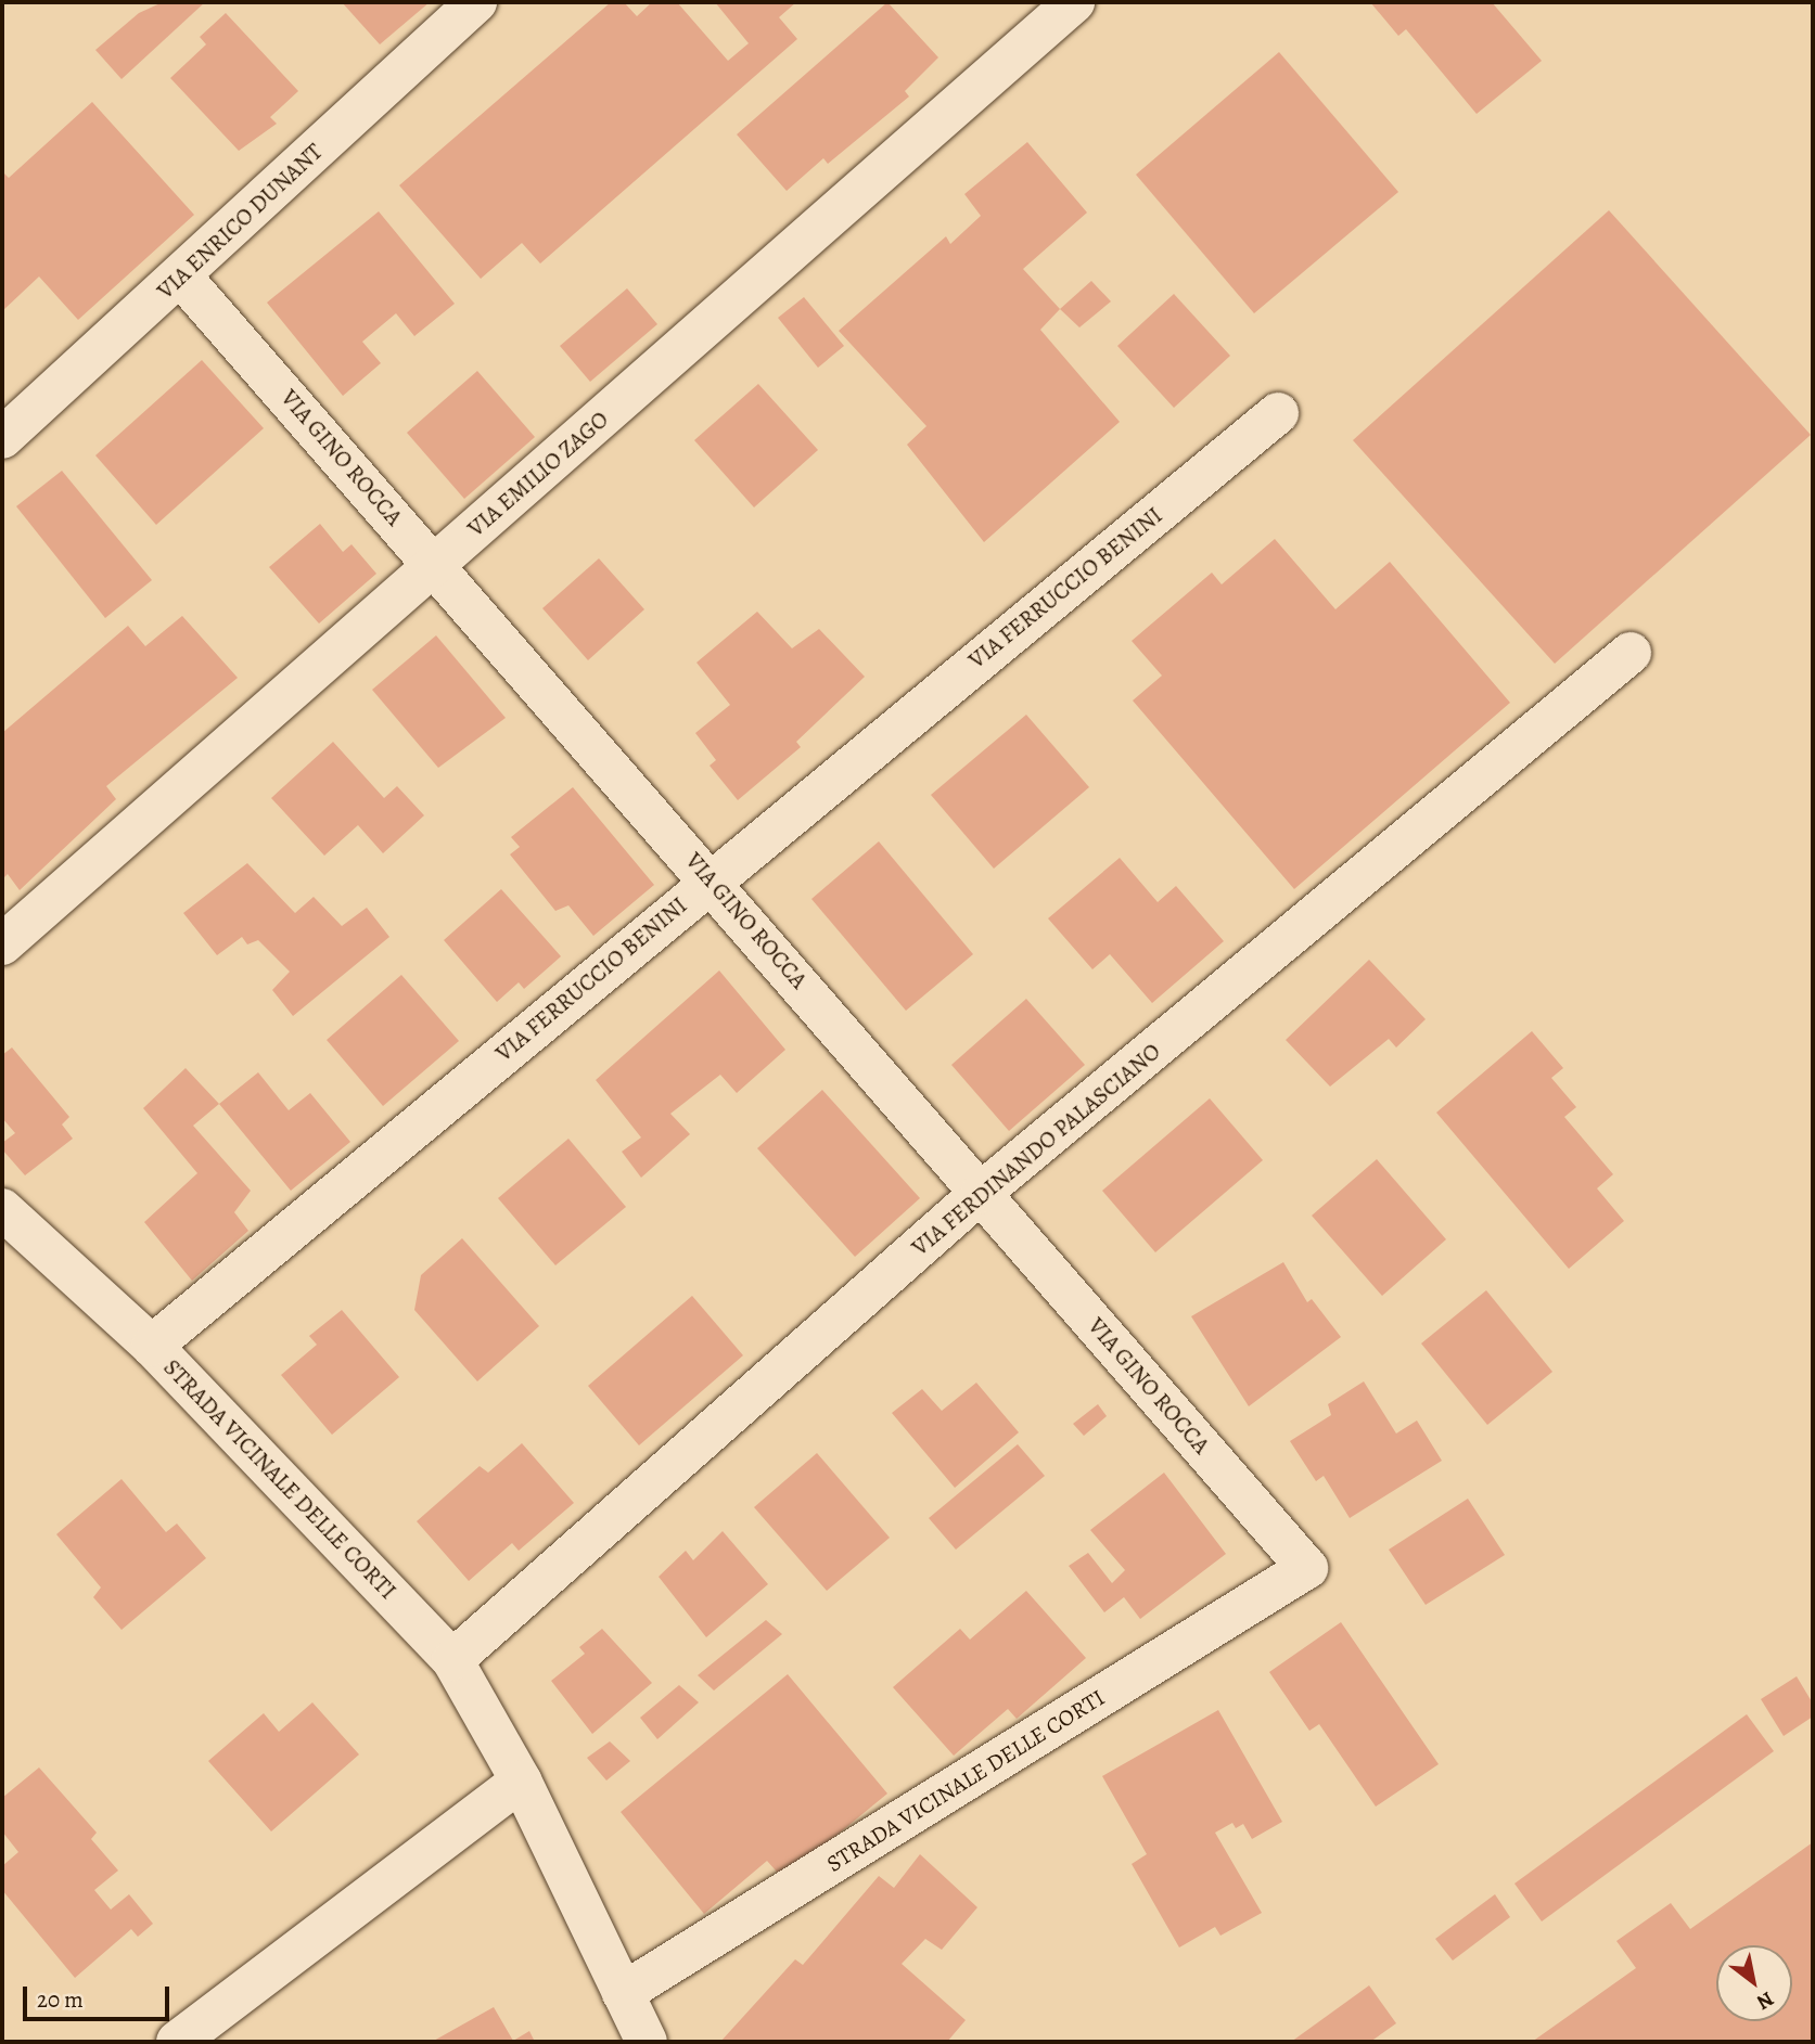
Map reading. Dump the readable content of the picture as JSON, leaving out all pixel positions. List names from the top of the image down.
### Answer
{
  "streets": {
    "street": [
      "VIA ENRICO DUNANT",
      "VIA GINO ROCCA",
      "VIA EMILIO ZAGO",
      "VIA FERRUCCIO BENINI",
      "VIA FERDINANDO PALASCIANO",
      "STRADA VICINALE DELLE CORTI"
    ]
  },
  "crossings": [
    ["VIA ENRICO DUNANT", "VIA GINO ROCCA"],
    ["VIA GINO ROCCA", "VIA EMILIO ZAGO"],
    ["VIA GINO ROCCA", "VIA FERRUCCIO BENINI"],
    ["VIA GINO ROCCA", "VIA FERDINANDO PALASCIANO"],
    ["VIA GINO ROCCA", "STRADA VICINALE DELLE CORTI"],
    ["VIA FERRUCCIO BENINI", "STRADA VICINALE DELLE CORTI"],
    ["VIA FERDINANDO PALASCIANO", "STRADA VICINALE DELLE CORTI"]
  ],
  "scale_bar": "20 m",
  "north": "bottom right"
}
